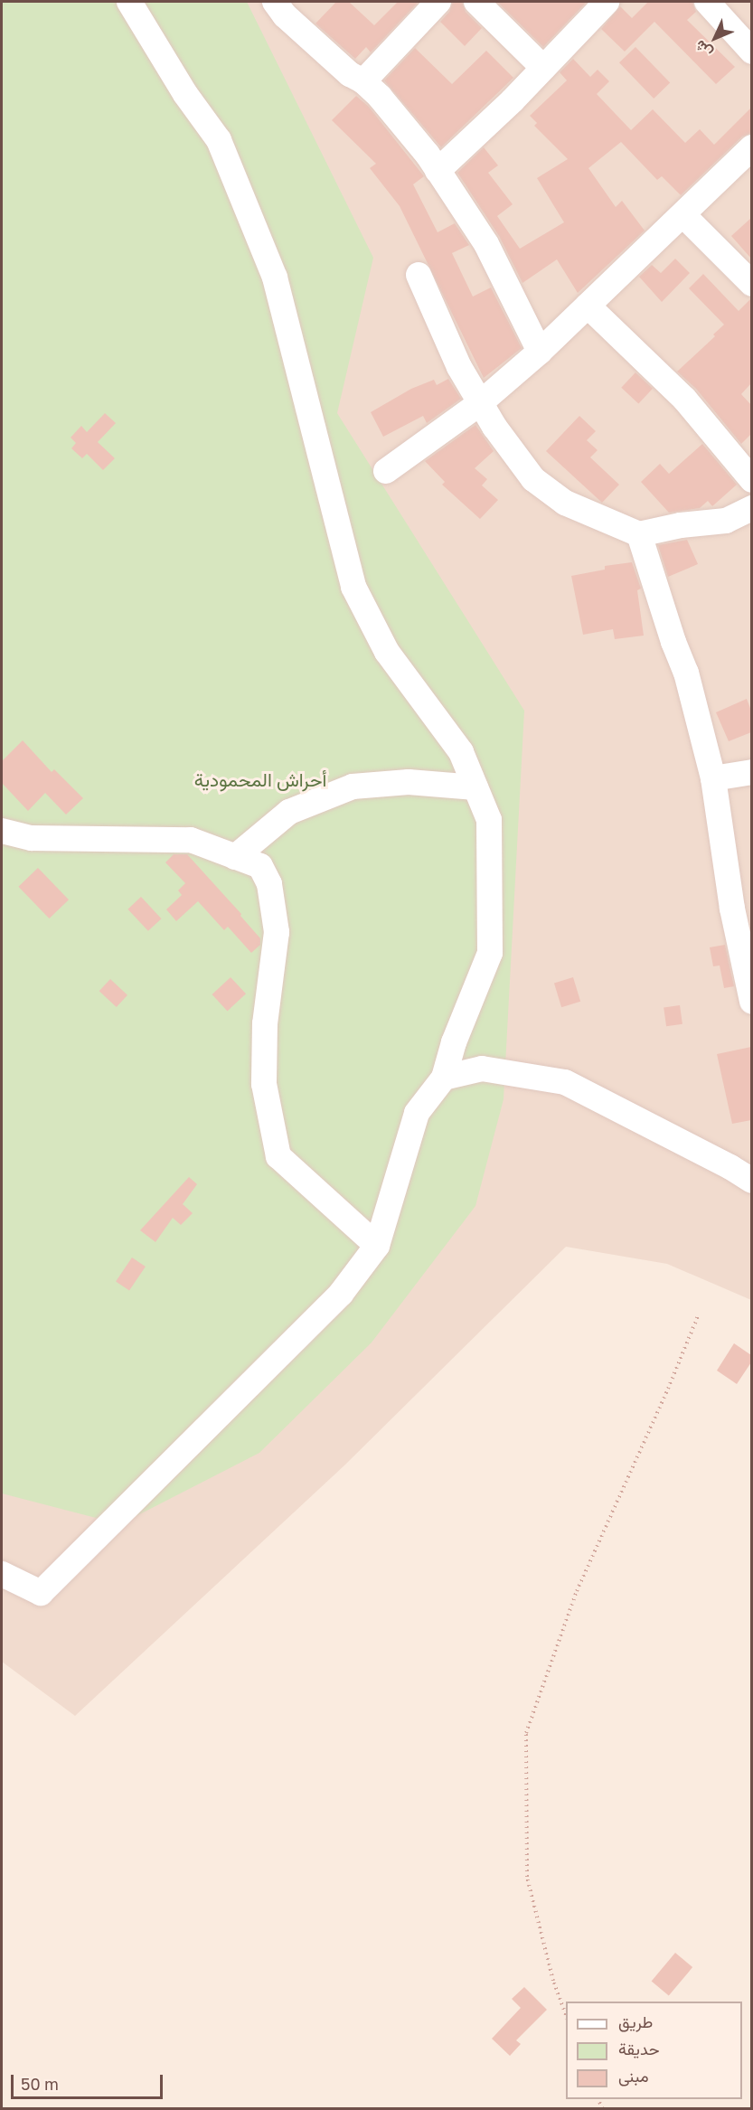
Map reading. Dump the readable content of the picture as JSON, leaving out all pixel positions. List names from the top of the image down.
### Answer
{
  "parks": ["أحراش المحمودية"],
  "legend": ["طريق", "حديقة", "مبنى"],
  "scale_bar": "50 m",
  "north": "bottom left"
}
